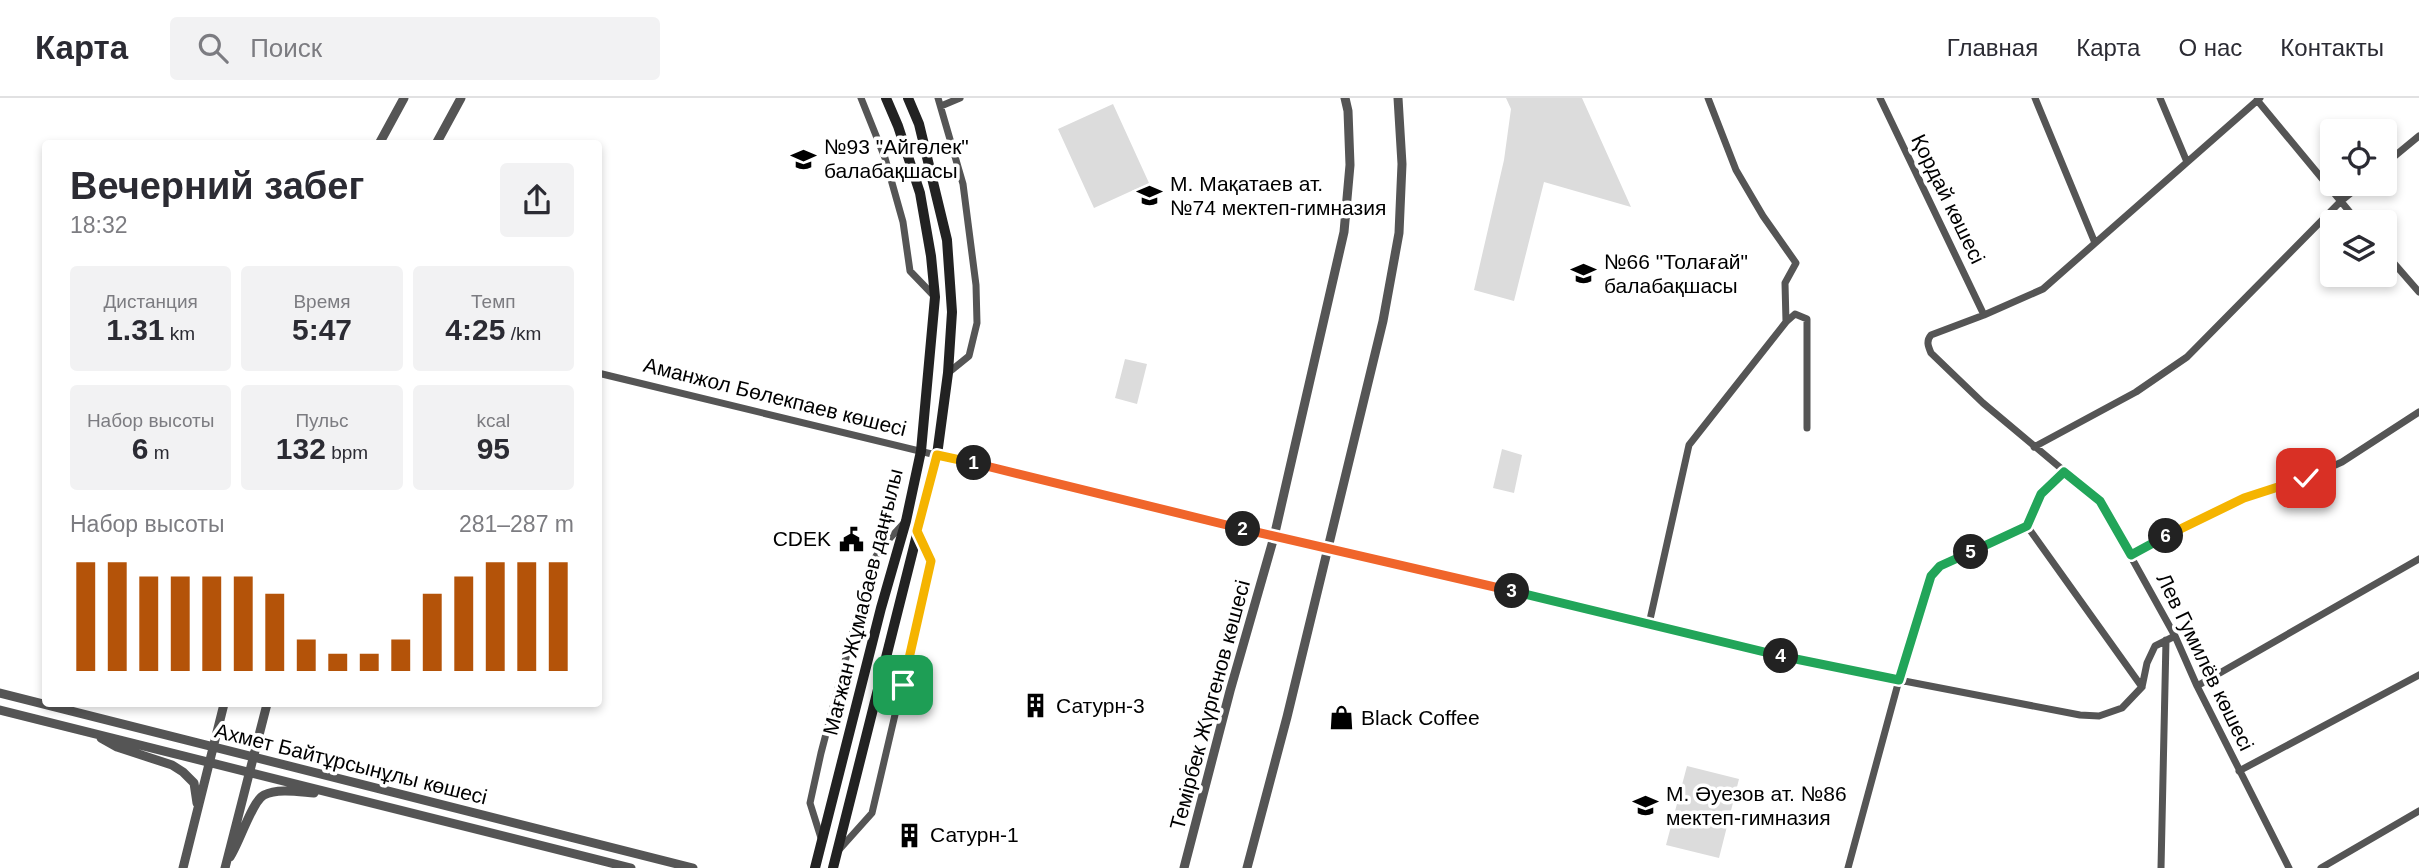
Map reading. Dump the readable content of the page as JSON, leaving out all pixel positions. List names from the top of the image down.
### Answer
{
  "streets": {
    "main road": ["Мағжан Жұмабаев даңғылы"],
    "street": [
      "Қордай көшесі",
      "Аманжол Бөлекпаев көшесі",
      "Лев Гумилёв көшесі",
      "Темірбек Жүргенов көшесі",
      "Ахмет Байтұрсынұлы көшесі"
    ]
  },
  "crossings": [
    ["Қордай көшесі", "Лев Гумилёв көшесі"],
    ["Аманжол Бөлекпаев көшесі", "Мағжан Жұмабаев даңғылы"],
    ["Аманжол Бөлекпаев көшесі", "Темірбек Жүргенов көшесі"]
  ],
  "places": {
    "school or university": [
      "№93 \"Айгөлек\" балабақшасы",
      "М. Мақатаев ат. №74 мектеп-гимназия",
      "№66 \"Толағай\" балабақшасы",
      "М. Әуезов ат. №86 мектеп-гимназия"
    ],
    "public building": ["CDEK"],
    "building": ["Сатурн-3", "Сатурн-1"],
    "shop": ["Black Coffee"]
  },
  "page": {
    "header": "Карта",
    "search": "Поиск",
    "nav": [
      "Главная",
      "Карта",
      "О нас",
      "Контакты"
    ],
    "heading": ["Вечерний забег", "18:32"],
    "stats": [
      ["Дистанция", "1.31 km"],
      ["Время", "5:47"],
      ["Темп", "4:25 /km"],
      ["Набор высоты", "6 m"],
      ["Пульс", "132 bpm"],
      ["kcal", "95"]
    ],
    "pins": [
      "1",
      "2",
      "6",
      "5",
      "3",
      "4"
    ],
    "chart": ["Набор высоты", "281–287 m"]
  }
}
